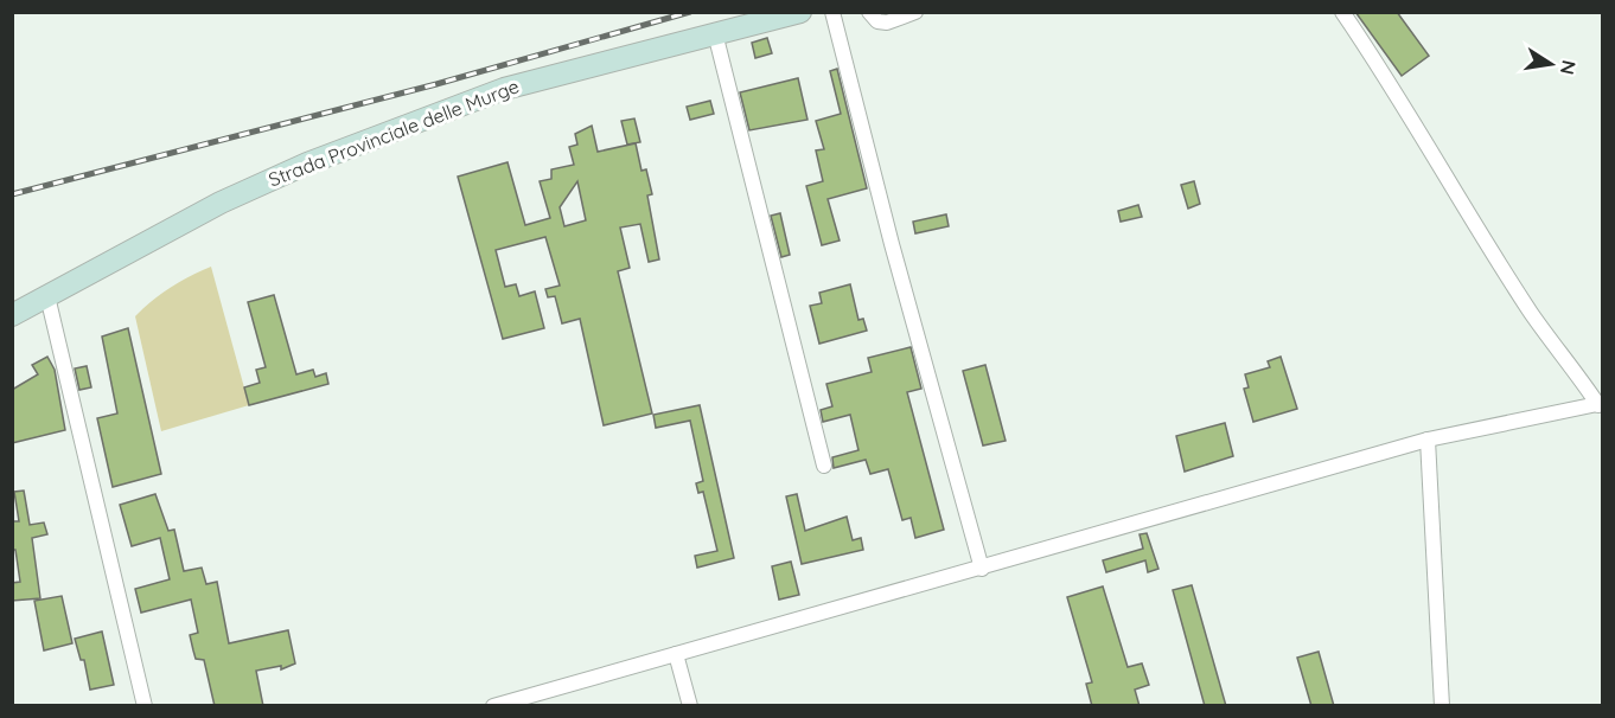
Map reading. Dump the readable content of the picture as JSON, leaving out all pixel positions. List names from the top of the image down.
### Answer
{
  "streets": {
    "main road": ["Strada Provinciale delle Murge"]
  },
  "north": "right"
}
